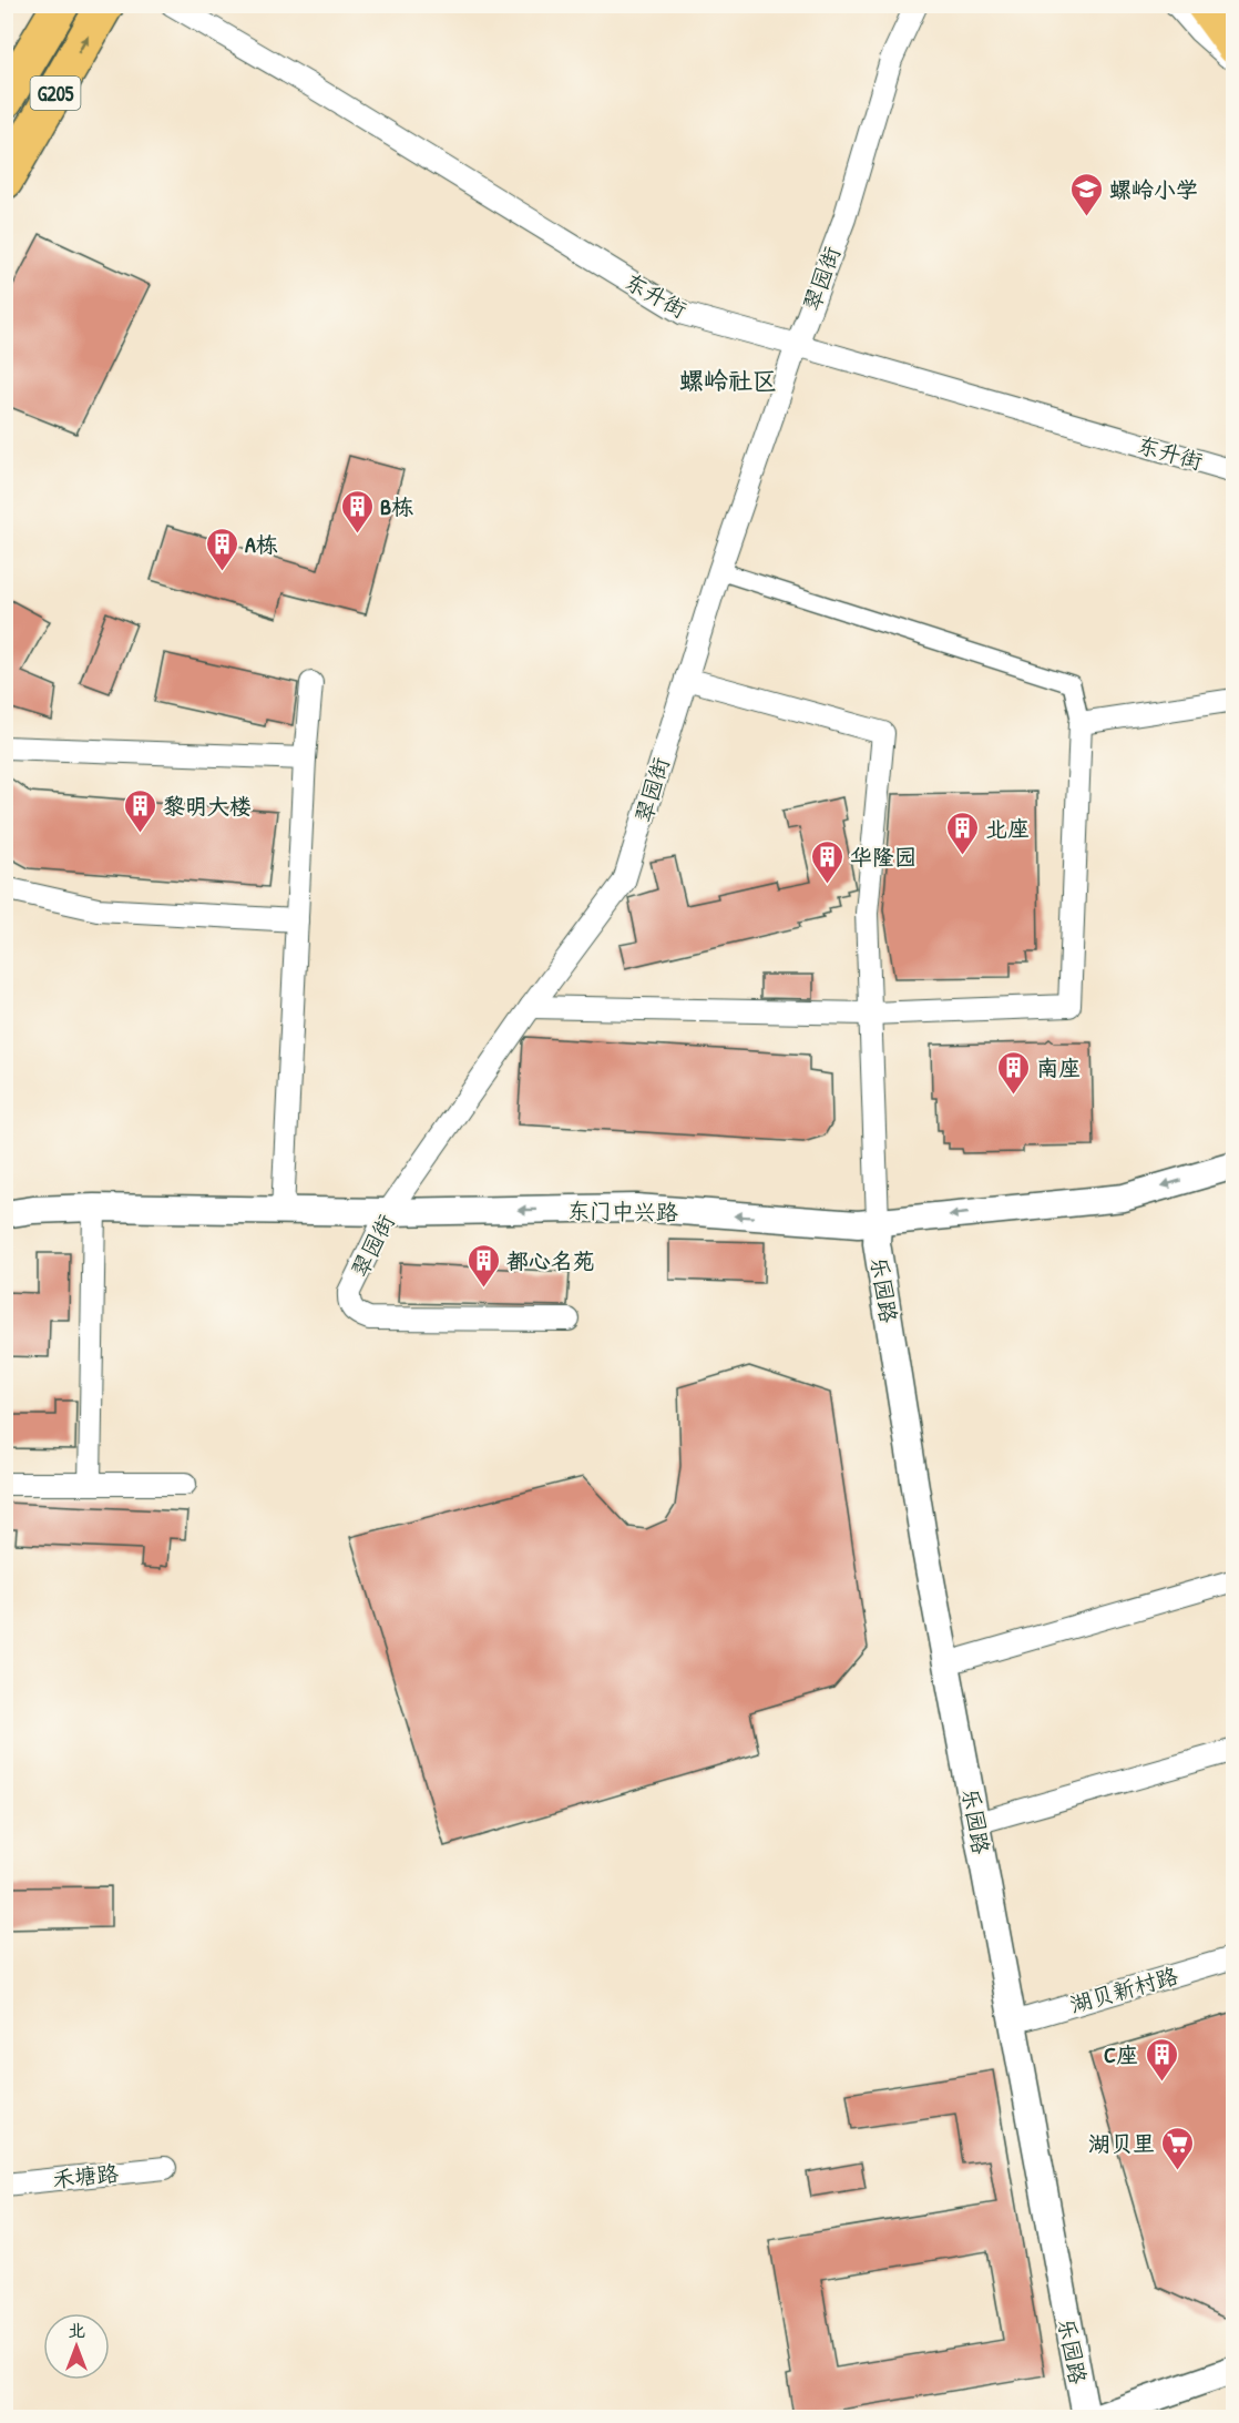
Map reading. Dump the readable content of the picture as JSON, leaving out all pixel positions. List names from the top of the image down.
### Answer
{
  "streets": {
    "highway": ["G205"],
    "street": [
      "翠园街",
      "东升街",
      "东门中兴路",
      "乐园路",
      "湖贝新村路",
      "禾塘路"
    ]
  },
  "crossings": [
    ["翠园街", "东升街"],
    ["翠园街", "东门中兴路"],
    ["东门中兴路", "乐园路"],
    ["乐园路", "湖贝新村路"]
  ],
  "districts": ["螺岭社区"],
  "places": {
    "school or university": ["螺岭小学"],
    "building": [
      "B栋",
      "A栋",
      "黎明大楼",
      "北座",
      "华隆园",
      "南座",
      "都心名苑",
      "C座"
    ],
    "supermarket": ["湖贝里"]
  },
  "north": "top"
}
